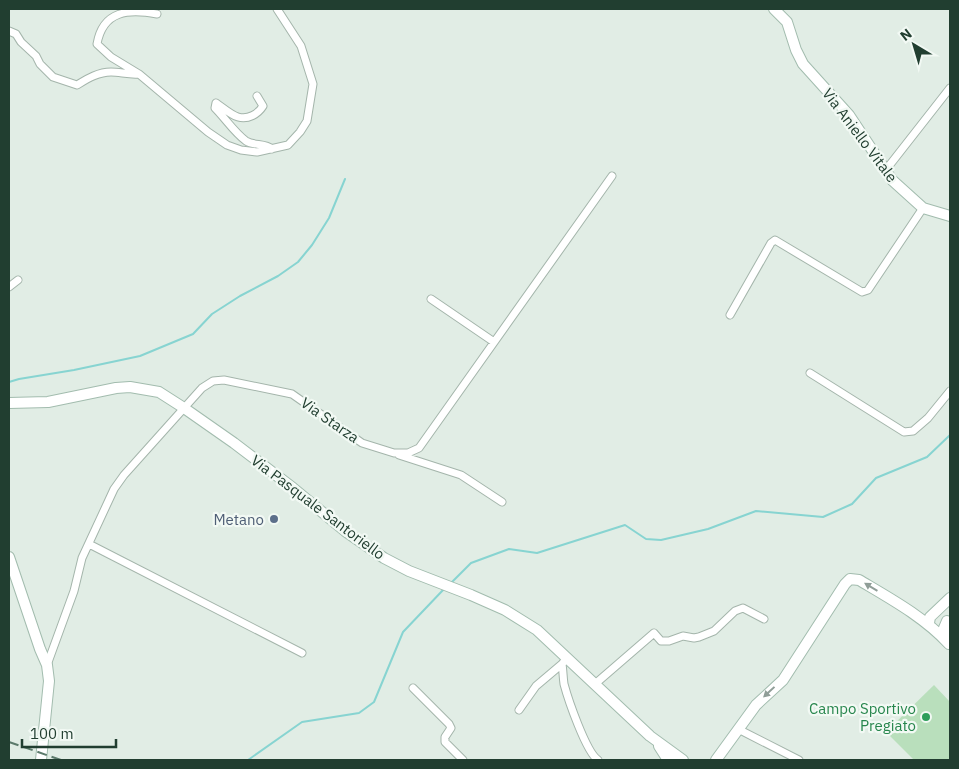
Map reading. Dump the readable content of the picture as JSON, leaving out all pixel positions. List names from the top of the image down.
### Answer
{
  "streets": {
    "street": ["Via Aniello Vitale", "Via Starza", "Via Pasquale Santoriello"]
  },
  "crossings": [
    ["Via Starza", "Via Pasquale Santoriello"]
  ],
  "places": ["Metano", "Campo Sportivo Pregiato"],
  "scale_bar": "100 m",
  "north": "top left"
}
